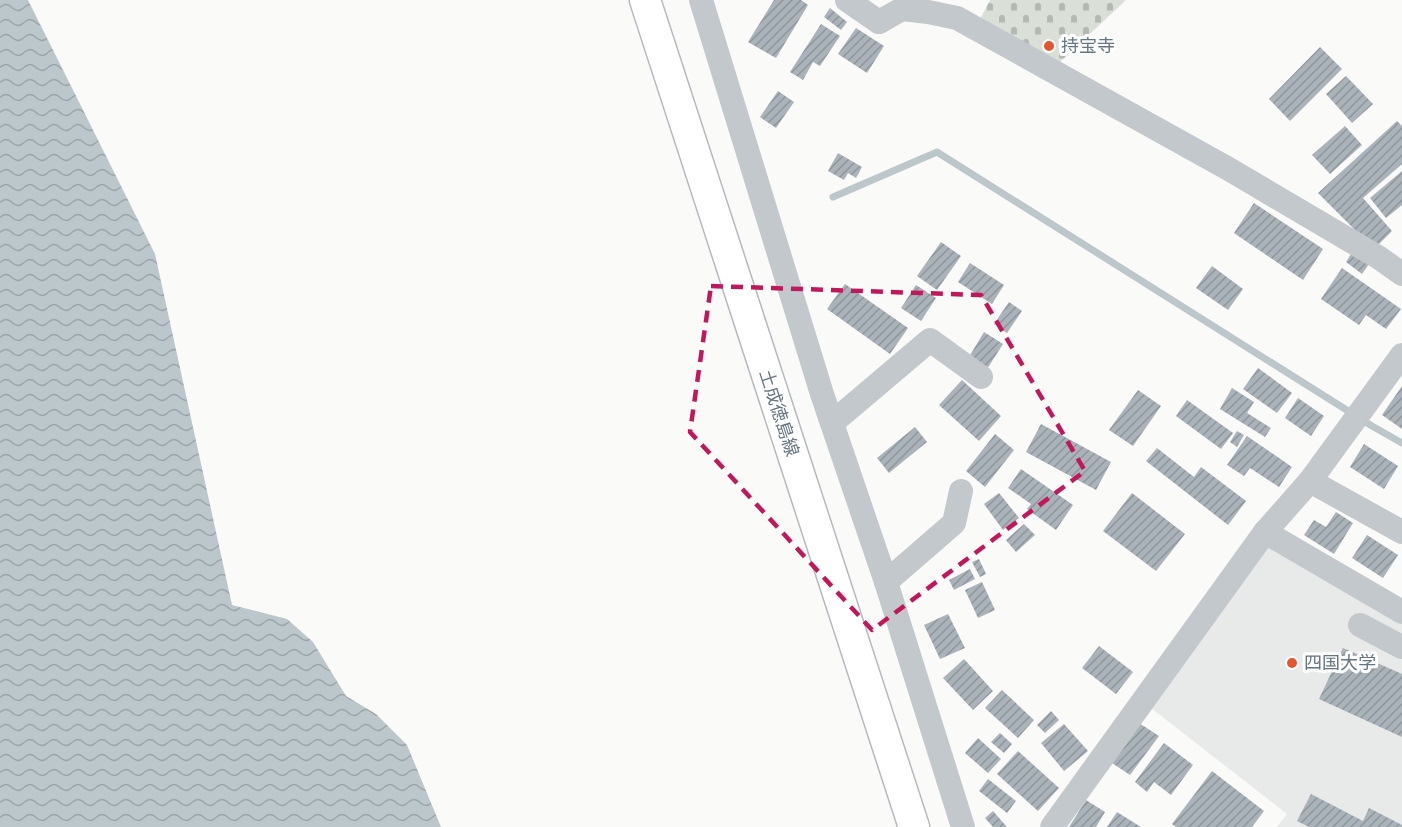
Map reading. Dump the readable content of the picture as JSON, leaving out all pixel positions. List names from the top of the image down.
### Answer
{
  "streets": {
    "main road": ["土成徳島線"]
  },
  "places": ["持宝寺", "四国大学"]
}
